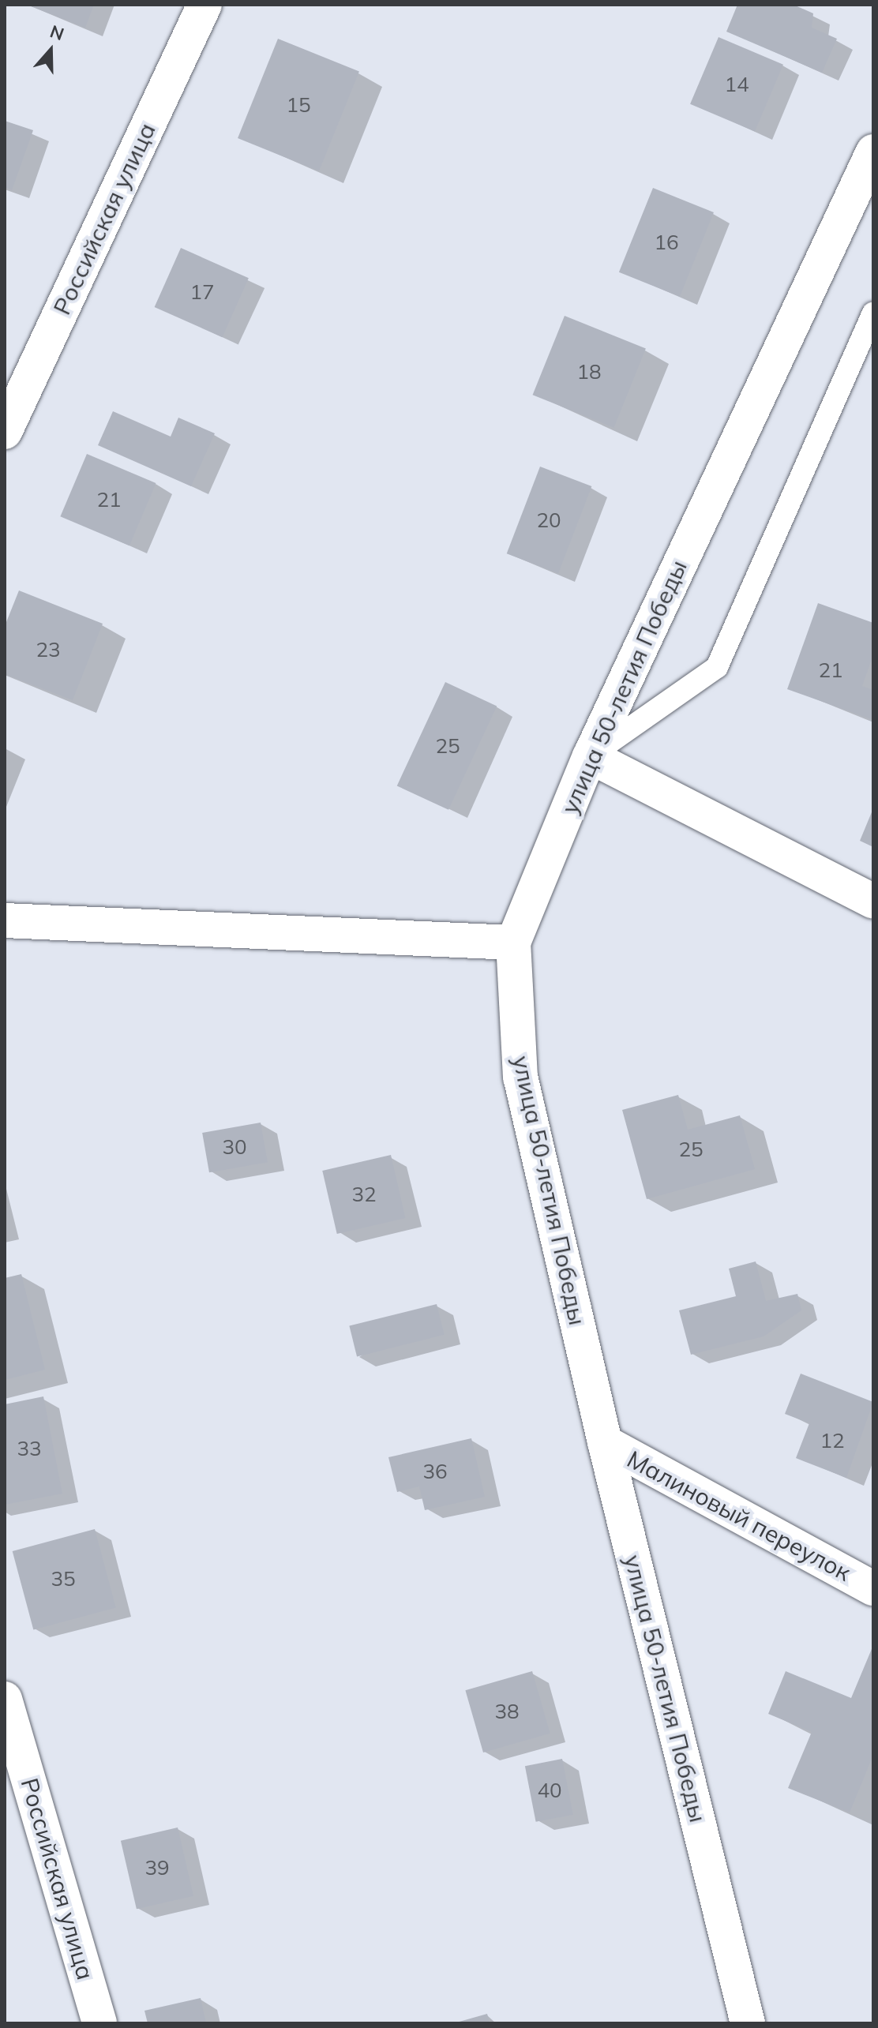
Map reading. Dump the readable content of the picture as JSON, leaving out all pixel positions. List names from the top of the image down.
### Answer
{
  "streets": {
    "street": ["Российская улица", "улица 50-летия Победы", "Малиновый переулок"]
  },
  "crossings": [
    ["улица 50-летия Победы", "Малиновый переулок"]
  ],
  "house_numbers": [
    "14",
    "15",
    "16",
    "17",
    "18",
    "21",
    "20",
    "23",
    "21",
    "25",
    "30",
    "25",
    "32",
    "12",
    "33",
    "36",
    "35",
    "38",
    "40",
    "39"
  ],
  "north": "top"
}
